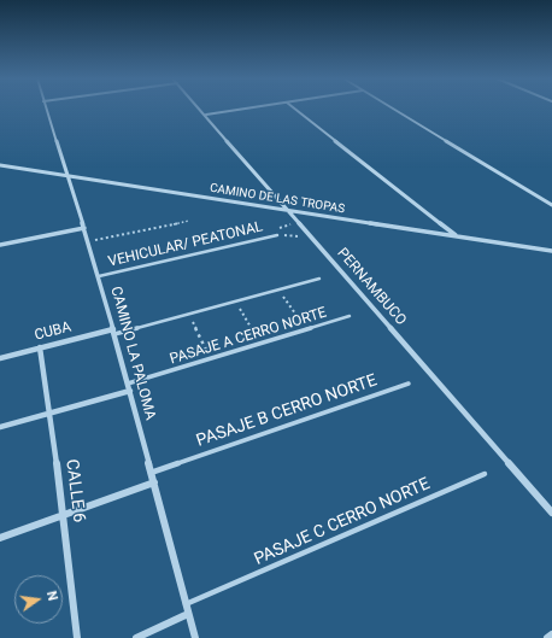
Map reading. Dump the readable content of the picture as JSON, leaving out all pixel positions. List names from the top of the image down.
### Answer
{
  "streets": {
    "street": [
      "CAMINO DE LAS TROPAS",
      "PERNAMBUCO",
      "CUBA",
      "CAMINO LA PALOMA",
      "CALLE 6"
    ],
    "lane": [
      "VEHICULAR/ PEATONAL",
      "PASAJE A CERRO NORTE",
      "PASAJE B CERRO NORTE",
      "PASAJE C CERRO NORTE"
    ]
  },
  "crossings": [
    ["CAMINO DE LAS TROPAS", "PERNAMBUCO"],
    ["CAMINO DE LAS TROPAS", "CAMINO LA PALOMA"],
    ["VEHICULAR/ PEATONAL", "PERNAMBUCO"],
    ["VEHICULAR/ PEATONAL", "CAMINO LA PALOMA"],
    ["CUBA", "CAMINO LA PALOMA"],
    ["CUBA", "CALLE 6"],
    ["PASAJE A CERRO NORTE", "CAMINO LA PALOMA"],
    ["CAMINO LA PALOMA", "PASAJE B CERRO NORTE"],
    ["CAMINO LA PALOMA", "PASAJE C CERRO NORTE"]
  ],
  "north": "right"
}
